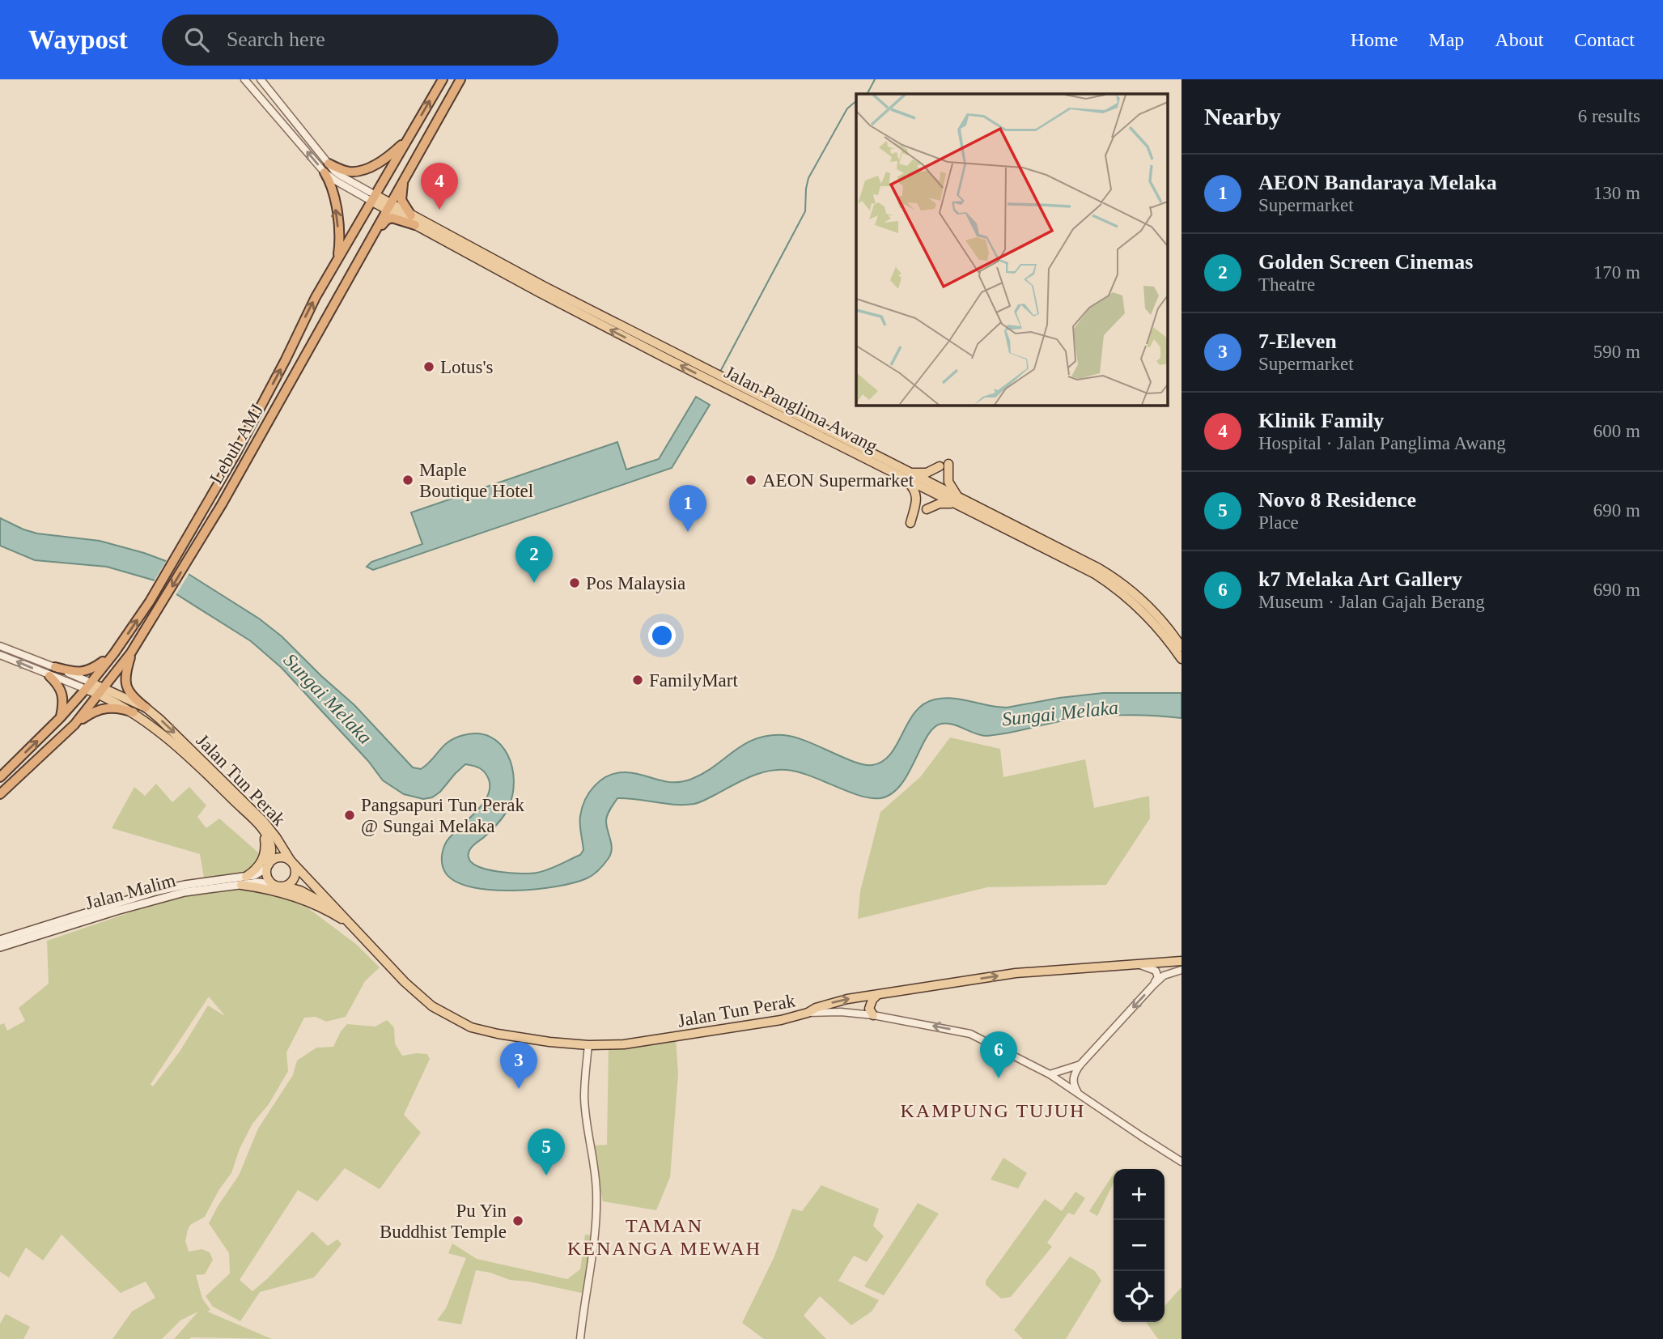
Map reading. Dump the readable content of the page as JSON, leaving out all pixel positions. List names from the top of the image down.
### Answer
{
  "streets": {
    "highway": ["Lebuh AMJ"],
    "main road": ["Jalan Panglima Awang", "Jalan Tun Perak", "Jalan Malim"]
  },
  "crossings": [
    ["Jalan Panglima Awang", "Lebuh AMJ"],
    ["Lebuh AMJ", "Jalan Tun Perak"],
    ["Jalan Tun Perak", "Jalan Malim"]
  ],
  "districts": ["KAMPUNG TUJUH", "TAMAN KENANGA MEWAH"],
  "water": ["Sungai Melaka"],
  "places": [
    "Lotus's",
    "Maple Boutique Hotel",
    "AEON Supermarket",
    "Pos Malaysia",
    "FamilyMart",
    "Pangsapuri Tun Perak @ Sungai Melaka",
    "Pu Yin Buddhist Temple"
  ],
  "page": {
    "header": "Waypost",
    "search": "Search here",
    "nav": [
      "Home",
      "Map",
      "About",
      "Contact"
    ],
    "heading": ["Nearby", "6 results"],
    "list": [
      {
        "mark": "1",
        "name": "AEON Bandaraya Melaka",
        "note": "Supermarket",
        "value": "130 m"
      },
      {
        "mark": "2",
        "name": "Golden Screen Cinemas",
        "note": "Theatre",
        "value": "170 m"
      },
      {
        "mark": "3",
        "name": "7-Eleven",
        "note": "Supermarket",
        "value": "590 m"
      },
      {
        "mark": "4",
        "name": "Klinik Family",
        "note": "Hospital · Jalan Panglima Awang",
        "value": "600 m"
      },
      {
        "mark": "5",
        "name": "Novo 8 Residence",
        "note": "Place",
        "value": "690 m"
      },
      {
        "mark": "6",
        "name": "k7 Melaka Art Gallery",
        "note": "Museum · Jalan Gajah Berang",
        "value": "690 m"
      }
    ],
    "pins": [
      "4",
      "1",
      "2",
      "6",
      "3",
      "5"
    ],
    "map_buttons": ["+", "−"]
  }
}
